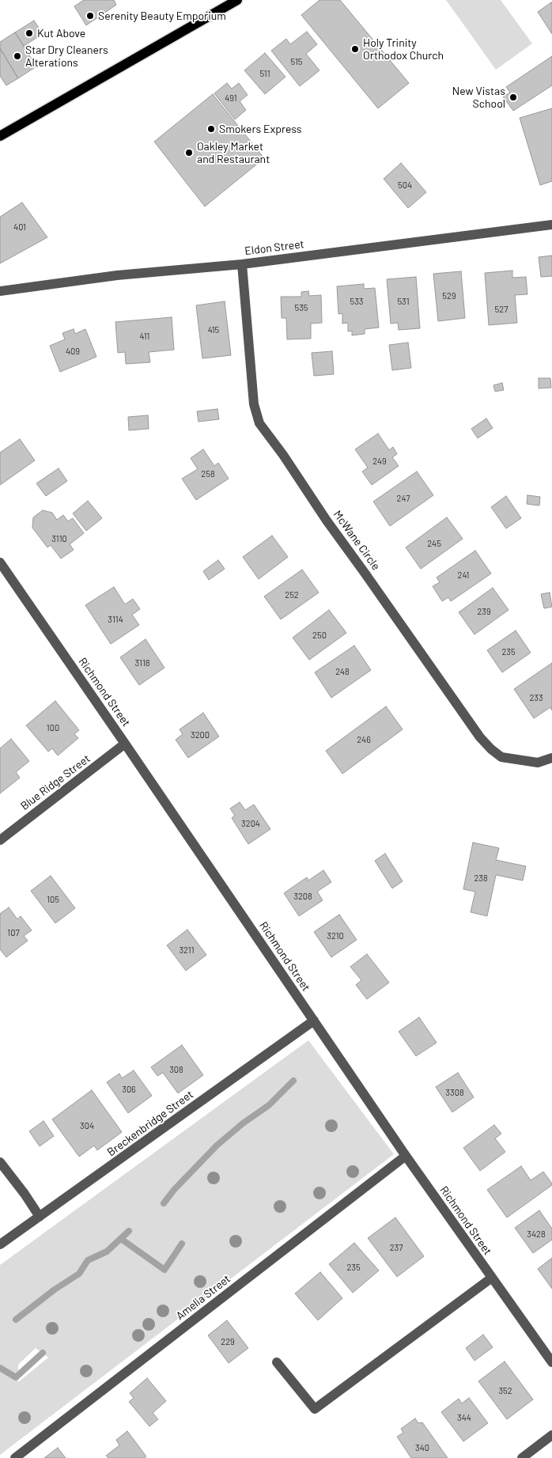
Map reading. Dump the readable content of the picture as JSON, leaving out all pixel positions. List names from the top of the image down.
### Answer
{
  "streets": {
    "street": [
      "Eldon Street",
      "McWane Circle",
      "Richmond Street",
      "Blue Ridge Street",
      "Breckenbridge Street",
      "Amelia Street"
    ]
  },
  "crossings": [
    ["Eldon Street", "McWane Circle"],
    ["Richmond Street", "Blue Ridge Street"],
    ["Richmond Street", "Breckenbridge Street"],
    ["Richmond Street", "Amelia Street"]
  ],
  "places": [
    "Serenity Beauty Emporium",
    "Kut Above",
    "Holy Trinity Orthodox Church",
    "Star Dry Cleaners Alterations",
    "New Vistas School",
    "Smokers Express",
    "Oakley Market and Restaurant"
  ],
  "house_numbers": [
    "515",
    "511",
    "491",
    "504",
    "401",
    "529",
    "533",
    "531",
    "535",
    "527",
    "415",
    "411",
    "409",
    "249",
    "258",
    "247",
    "3110",
    "245",
    "241",
    "252",
    "239",
    "3114",
    "250",
    "235",
    "3118",
    "248",
    "233",
    "100",
    "3200",
    "246",
    "3204",
    "238",
    "3208",
    "105",
    "107",
    "3210",
    "3211",
    "308",
    "306",
    "3308",
    "304",
    "3428",
    "237",
    "235",
    "229",
    "352",
    "344",
    "340"
  ]
}
